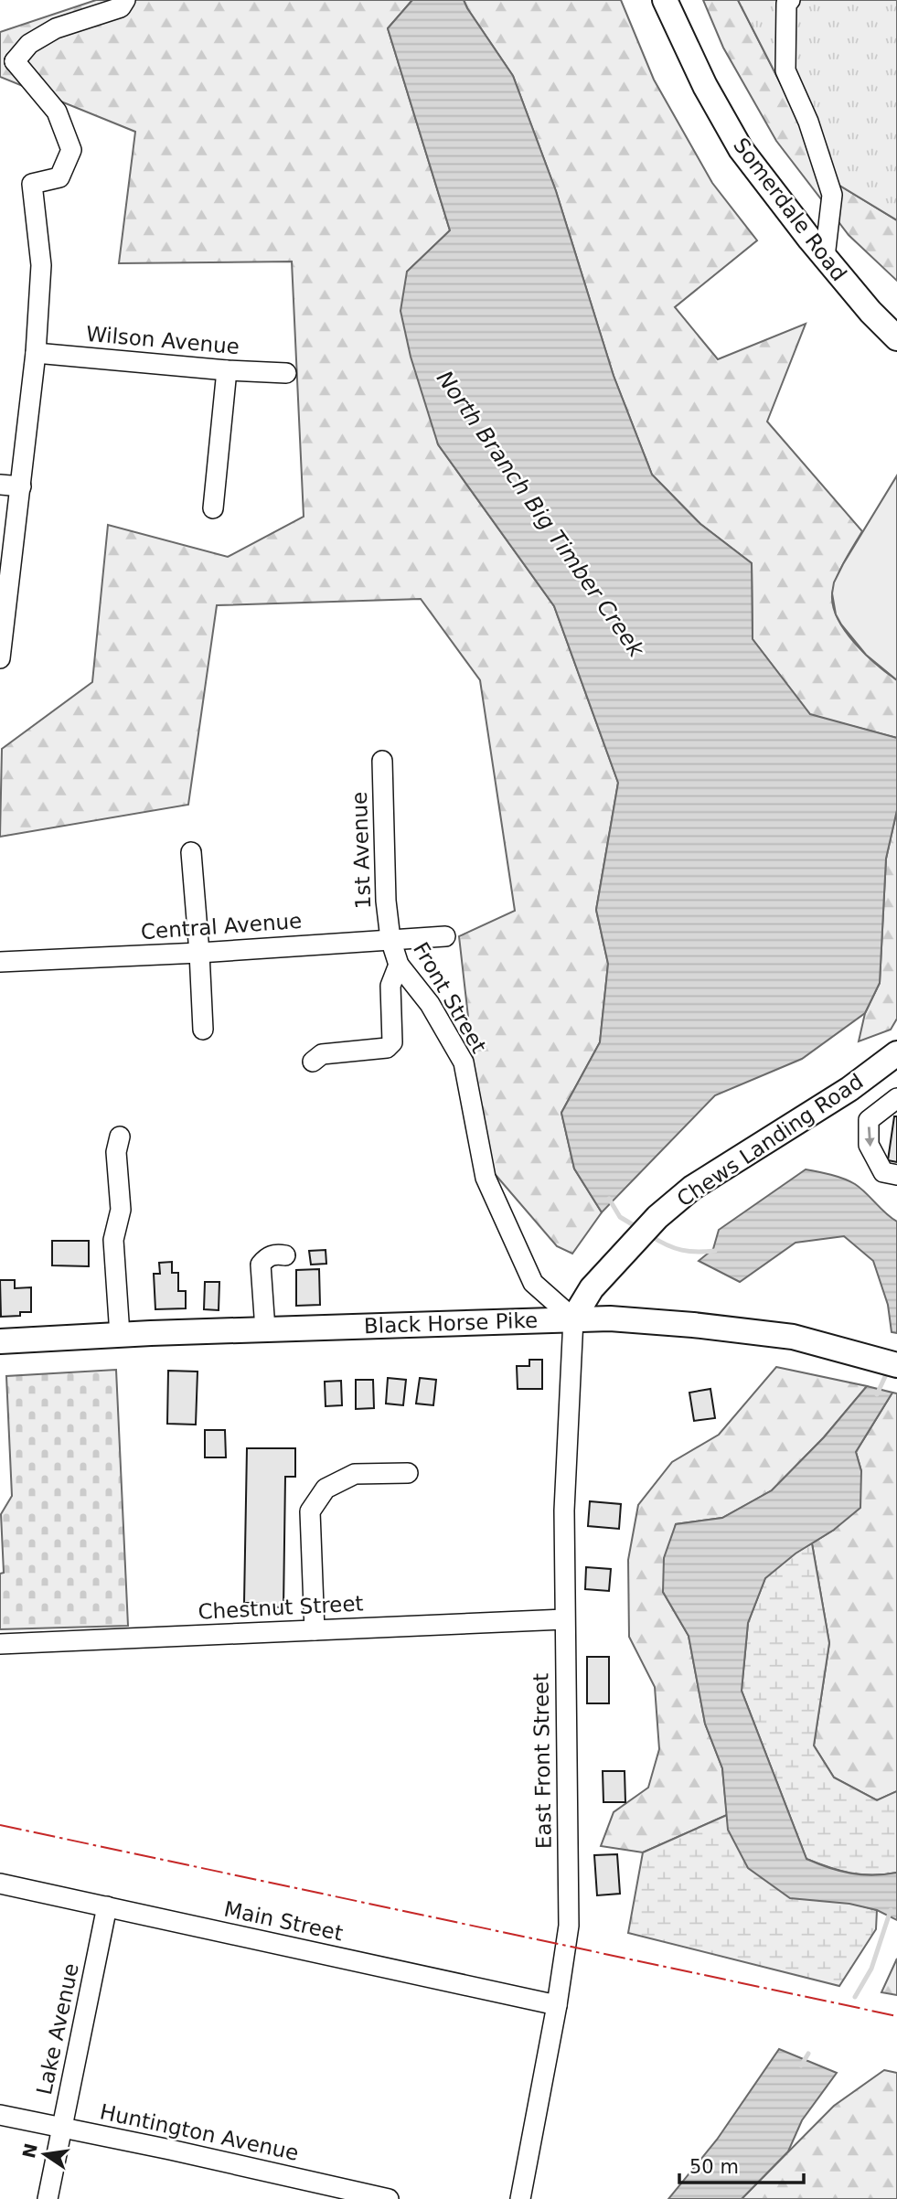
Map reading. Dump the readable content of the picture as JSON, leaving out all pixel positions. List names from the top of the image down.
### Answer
{
  "streets": {
    "main road": ["Somerdale Road", "Chews Landing Road", "Black Horse Pike"],
    "street": [
      "Wilson Avenue",
      "1st Avenue",
      "Central Avenue",
      "Front Street",
      "Chestnut Street",
      "East Front Street",
      "Main Street",
      "Lake Avenue",
      "Huntington Avenue"
    ]
  },
  "crossings": [
    ["1st Avenue", "Central Avenue"],
    ["1st Avenue", "Front Street"],
    ["Central Avenue", "Front Street"],
    ["Front Street", "Chews Landing Road"],
    ["Front Street", "Black Horse Pike"],
    ["Front Street", "East Front Street"],
    ["Chews Landing Road", "Black Horse Pike"],
    ["Chews Landing Road", "East Front Street"],
    ["Black Horse Pike", "East Front Street"],
    ["Chestnut Street", "East Front Street"],
    ["East Front Street", "Main Street"],
    ["Main Street", "Lake Avenue"],
    ["Lake Avenue", "Huntington Avenue"]
  ],
  "water": ["North Branch Big Timber Creek"],
  "scale_bar": "50 m",
  "north": "left"
}
